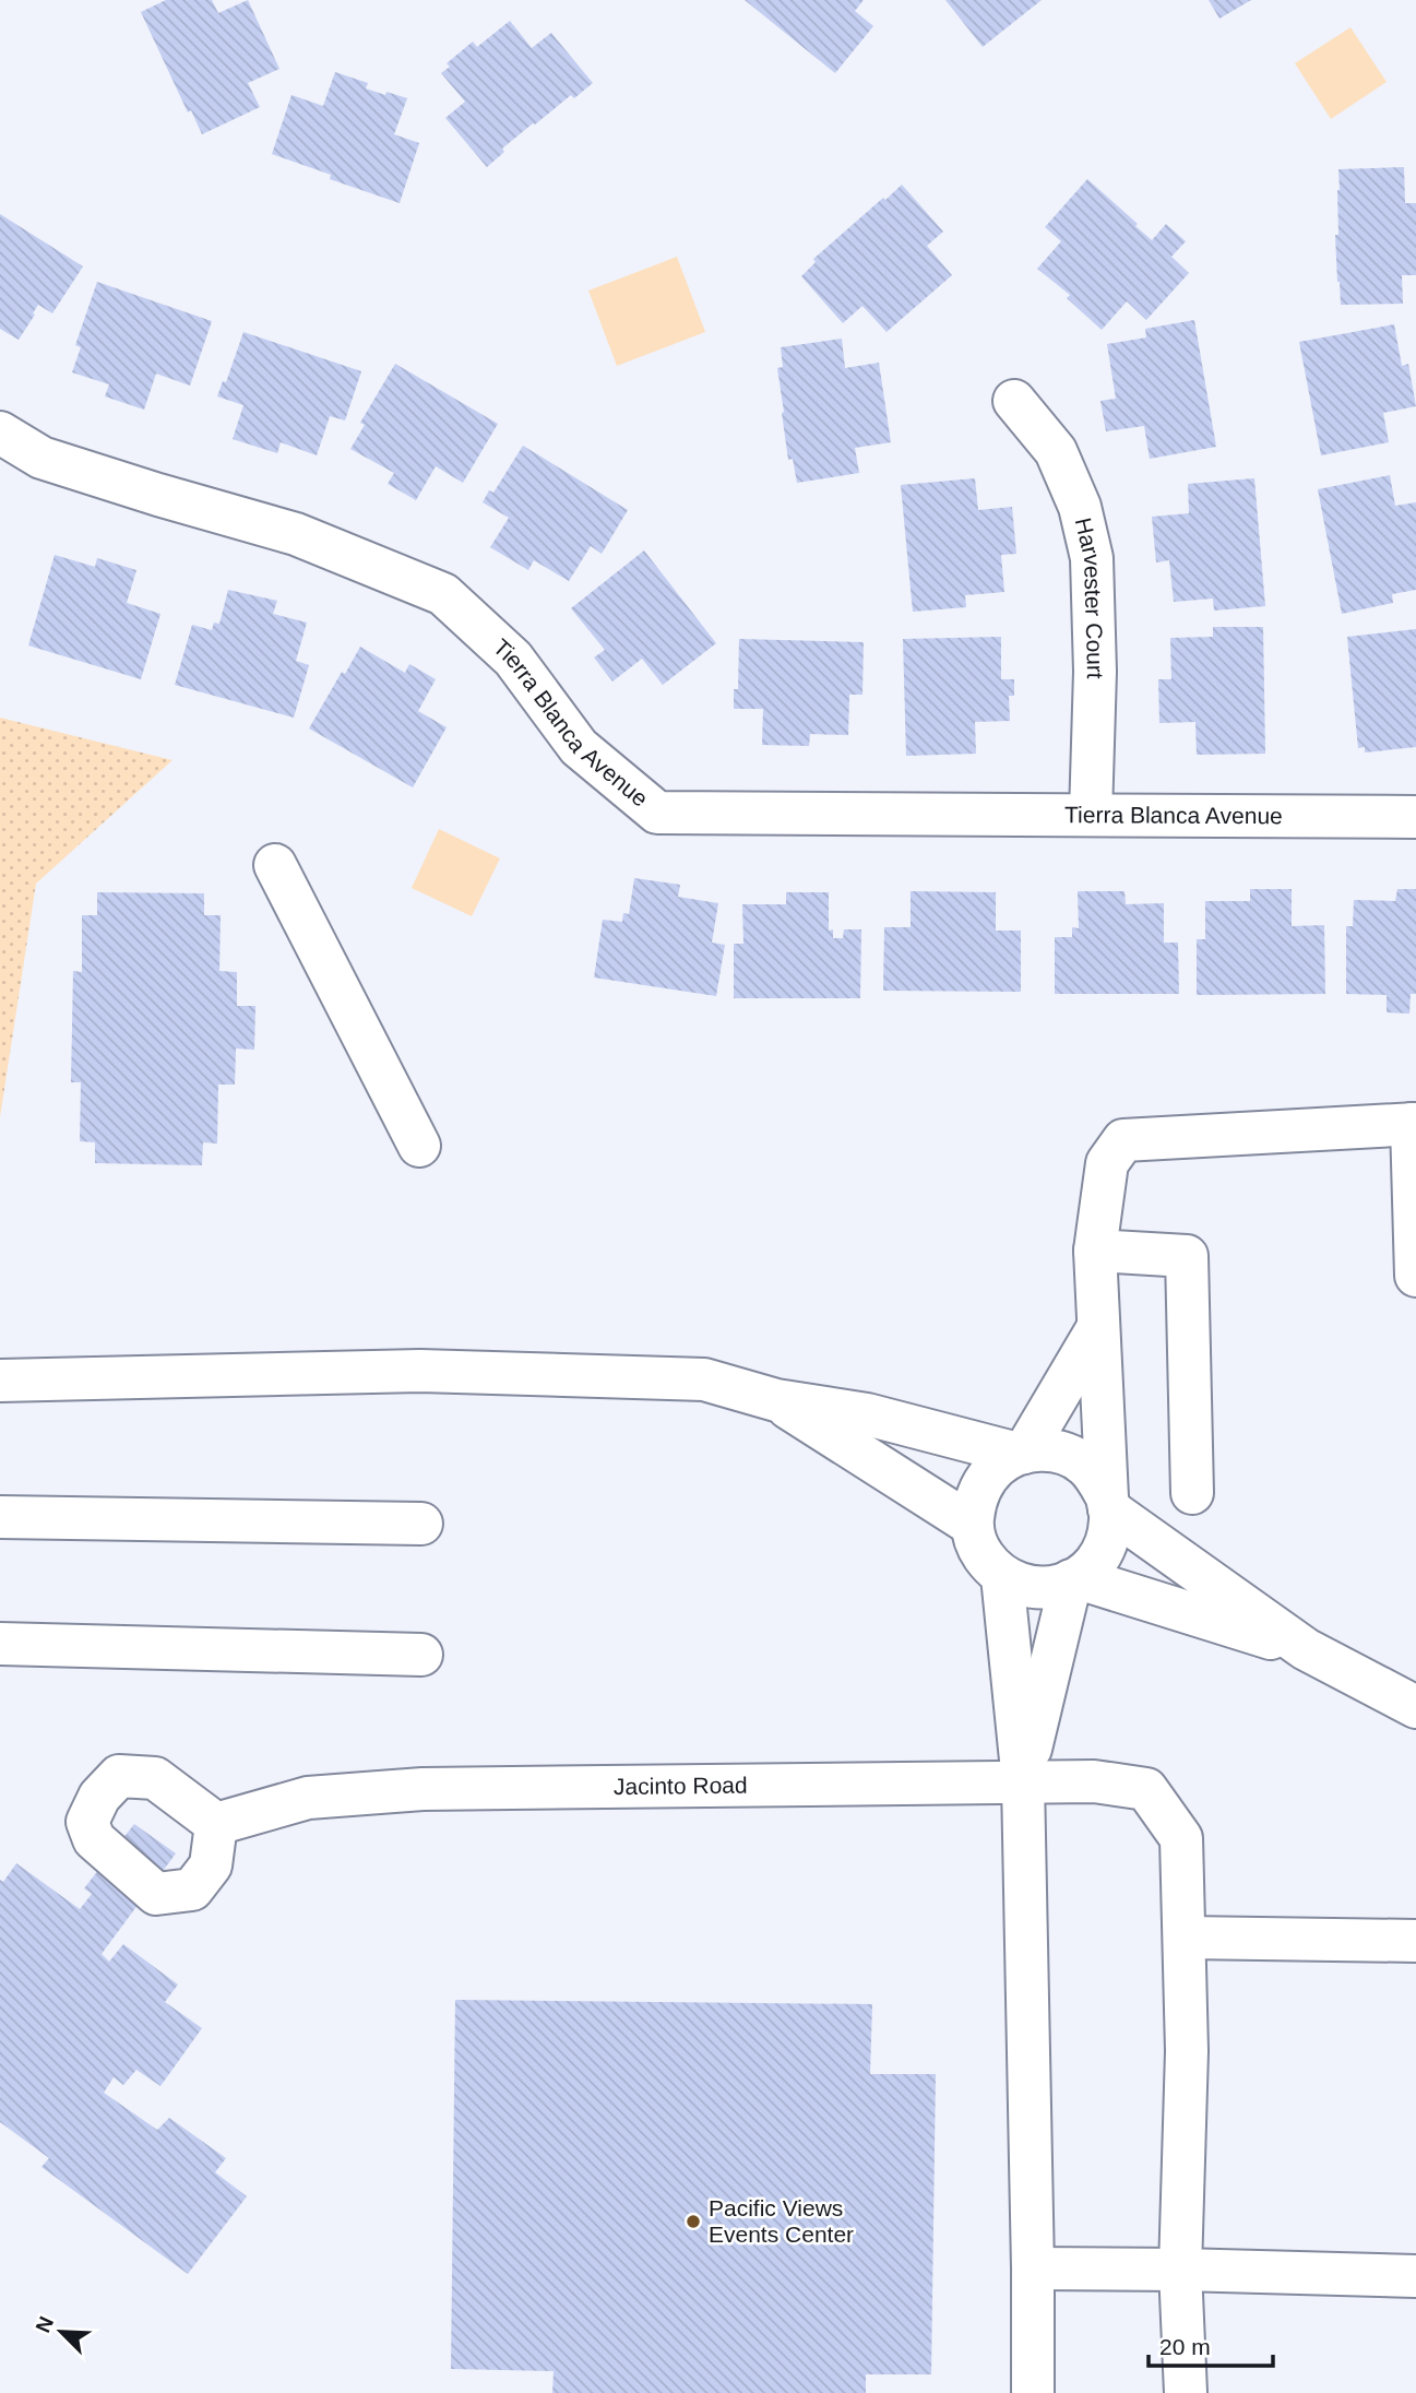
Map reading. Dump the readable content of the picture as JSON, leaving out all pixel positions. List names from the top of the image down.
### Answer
{
  "streets": {
    "street": ["Harvester Court", "Tierra Blanca Avenue", "Jacinto Road"]
  },
  "crossings": [
    ["Harvester Court", "Tierra Blanca Avenue"]
  ],
  "places": ["Pacific Views Events Center"],
  "scale_bar": "20 m",
  "north": "top left"
}
